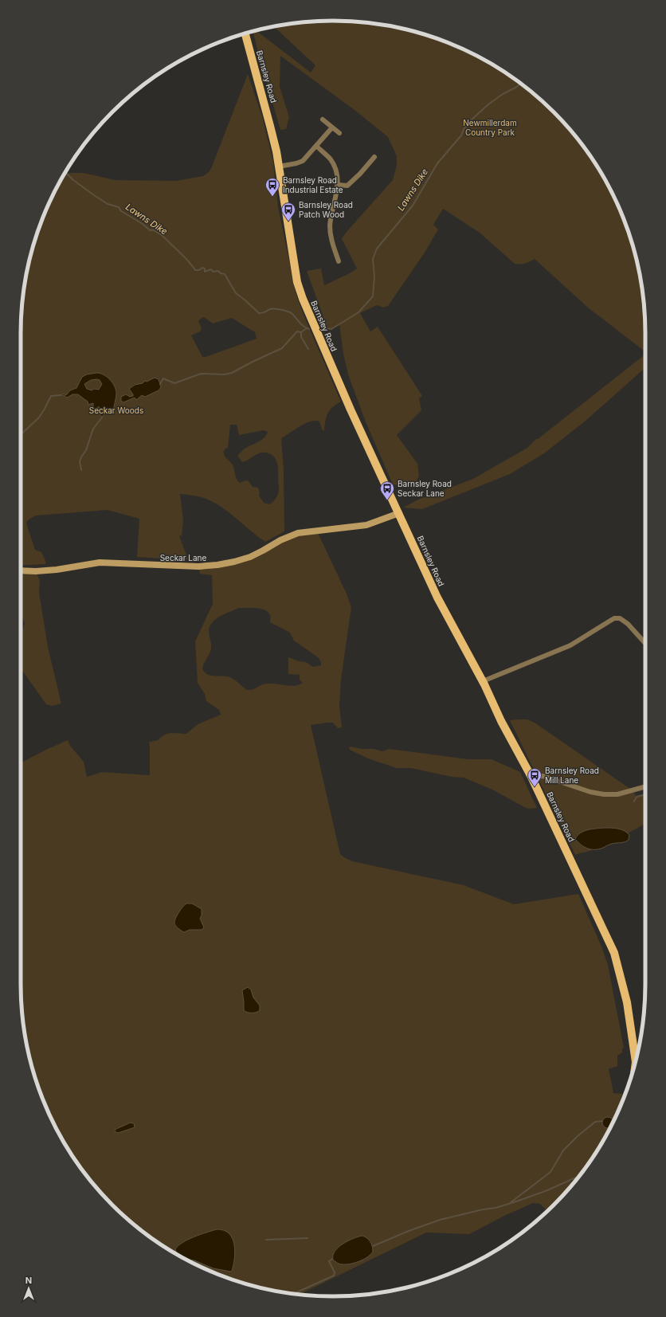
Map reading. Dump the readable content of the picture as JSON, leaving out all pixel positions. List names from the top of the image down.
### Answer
{
  "streets": {
    "main road": ["Barnsley Road"],
    "street": ["Seckar Lane"]
  },
  "crossings": [
    ["Barnsley Road", "Seckar Lane"]
  ],
  "water": ["Lawns Dike"],
  "parks": ["Newmillerdam Country Park", "Seckar Woods"],
  "places": {
    "bus stop": [
      "Barnsley Road Industrial Estate",
      "Barnsley Road Patch Wood",
      "Barnsley Road Seckar Lane",
      "Barnsley Road Mill Lane"
    ]
  },
  "north": "top"
}
